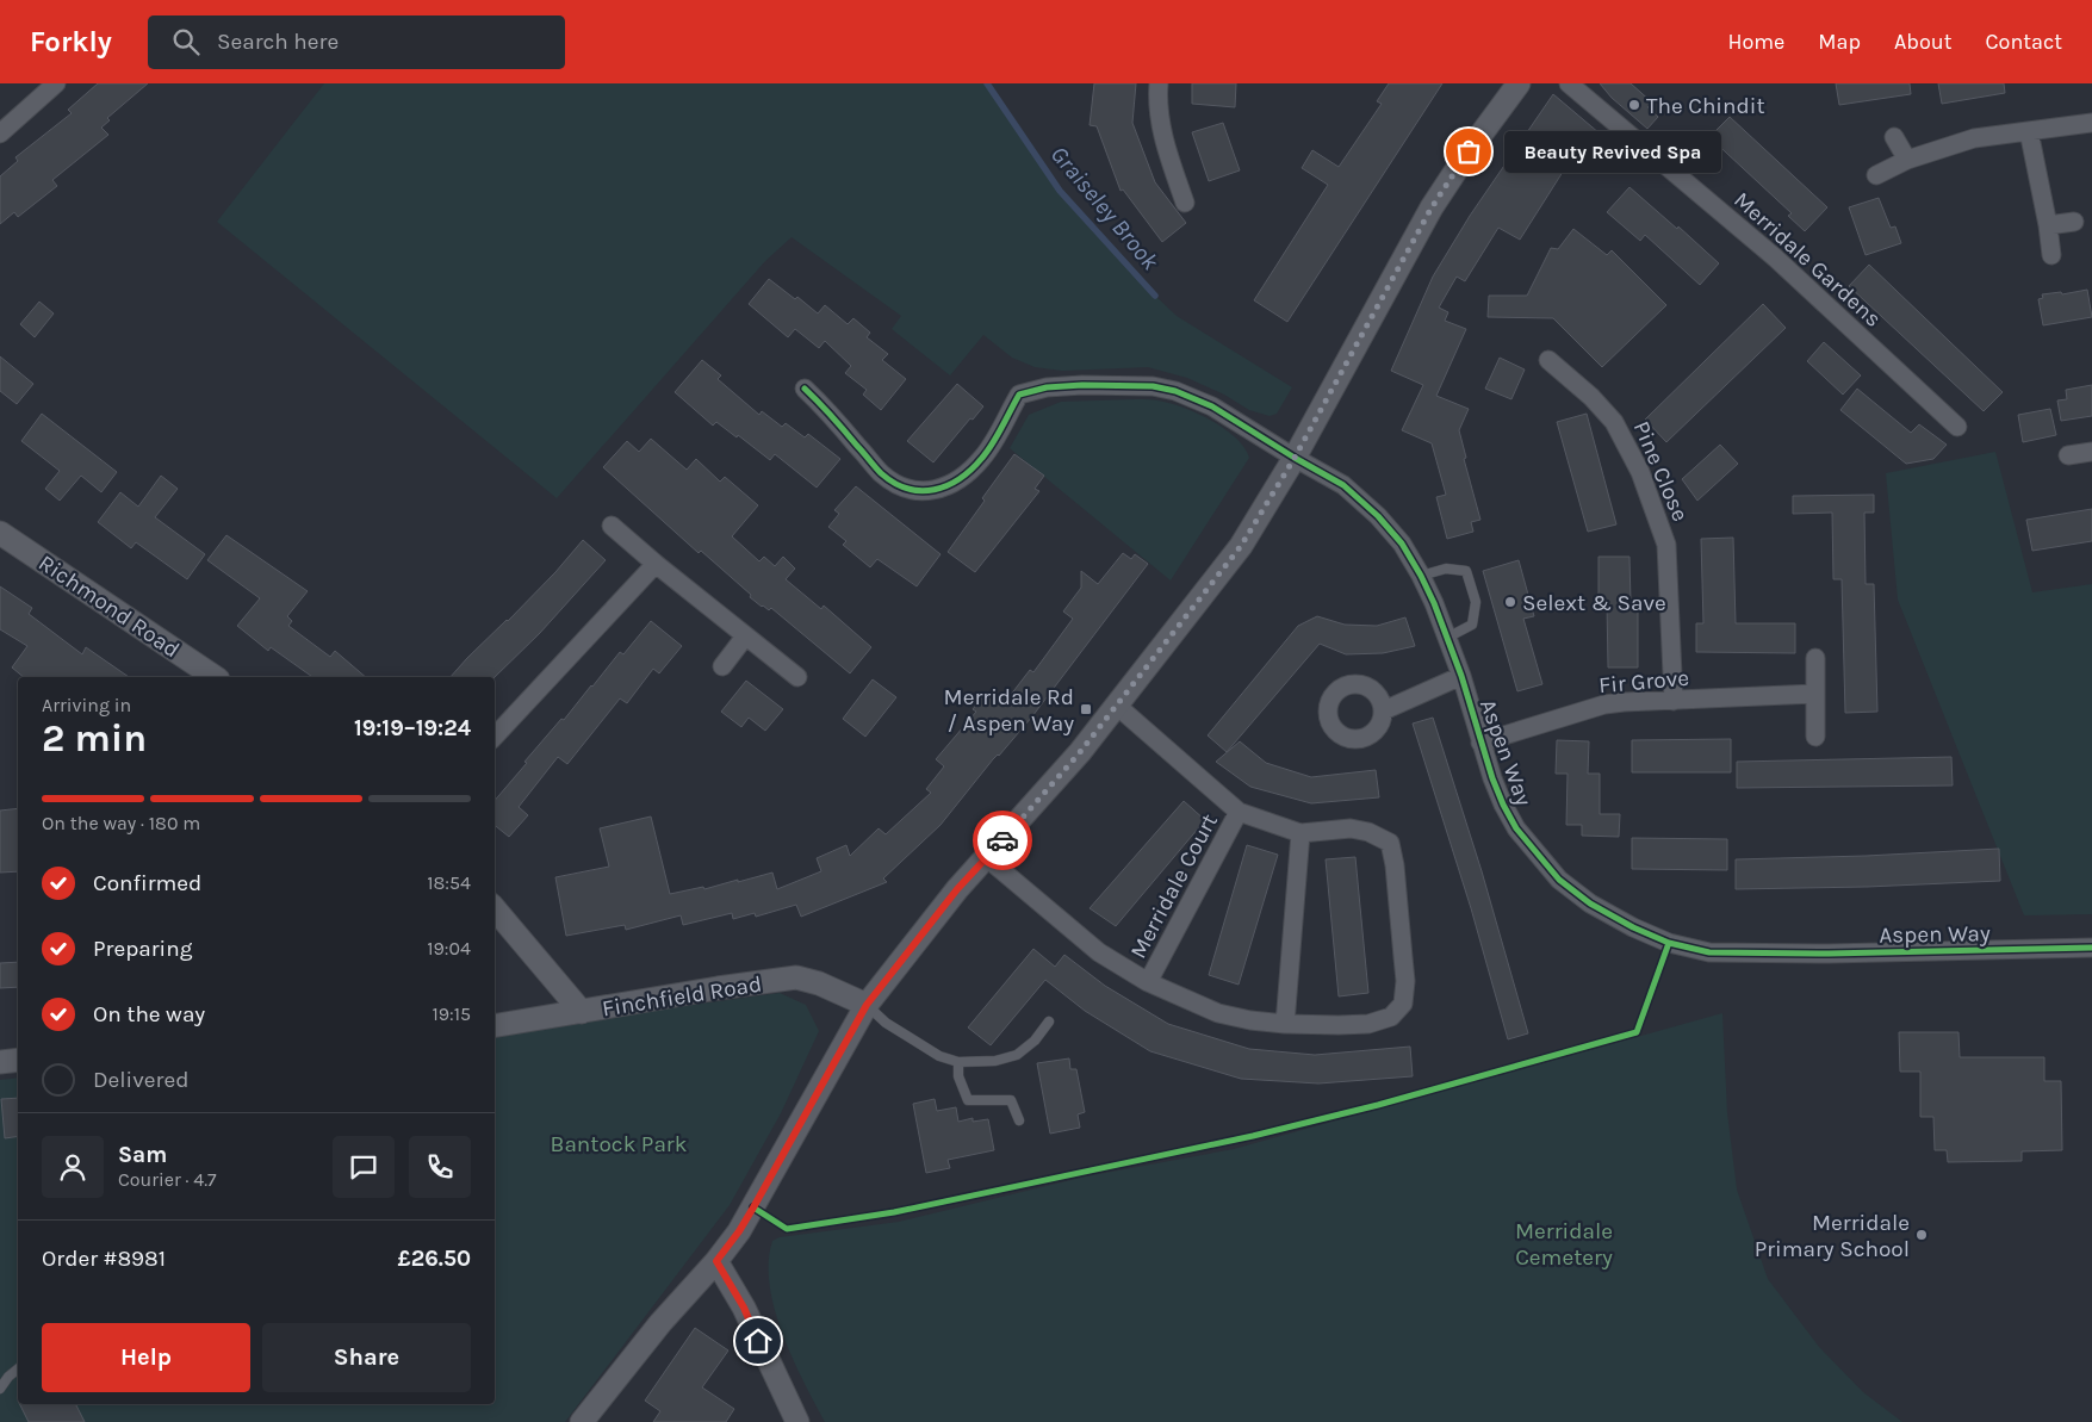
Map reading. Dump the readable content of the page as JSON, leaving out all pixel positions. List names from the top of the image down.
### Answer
{
  "streets": {
    "street": [
      "Merridale Gardens",
      "Pine Close",
      "Richmond Road",
      "Fir Grove",
      "Aspen Way",
      "Merridale Court",
      "Finchfield Road"
    ]
  },
  "crossings": [
    ["Pine Close", "Fir Grove"],
    ["Fir Grove", "Aspen Way"]
  ],
  "water": ["Graiseley Brook"],
  "parks": ["Bantock Park", "Merridale Cemetery"],
  "places": {
    "other": [
      "The Chindit",
      "Beauty Revived Spa",
      "Selext & Save",
      "Merridale Primary School"
    ],
    "transit": ["Merridale Rd / Aspen Way"]
  },
  "page": {
    "header": "Forkly",
    "search": "Search here",
    "nav": [
      "Home",
      "Map",
      "About",
      "Contact"
    ],
    "bubble": "Beauty Revived Spa",
    "heading": ["2 min", "Arriving in", "19:19–19:24"],
    "panel": [
      "Sam",
      "Courier · 4.7",
      "Order #8981",
      "£26.50"
    ],
    "bar": "On the way · 180 m",
    "list": [
      ["Confirmed", "18:54"],
      ["Preparing", "19:04"],
      ["On the way", "19:15"],
      "Delivered"
    ],
    "buttons": ["Help", "Share"]
  }
}
